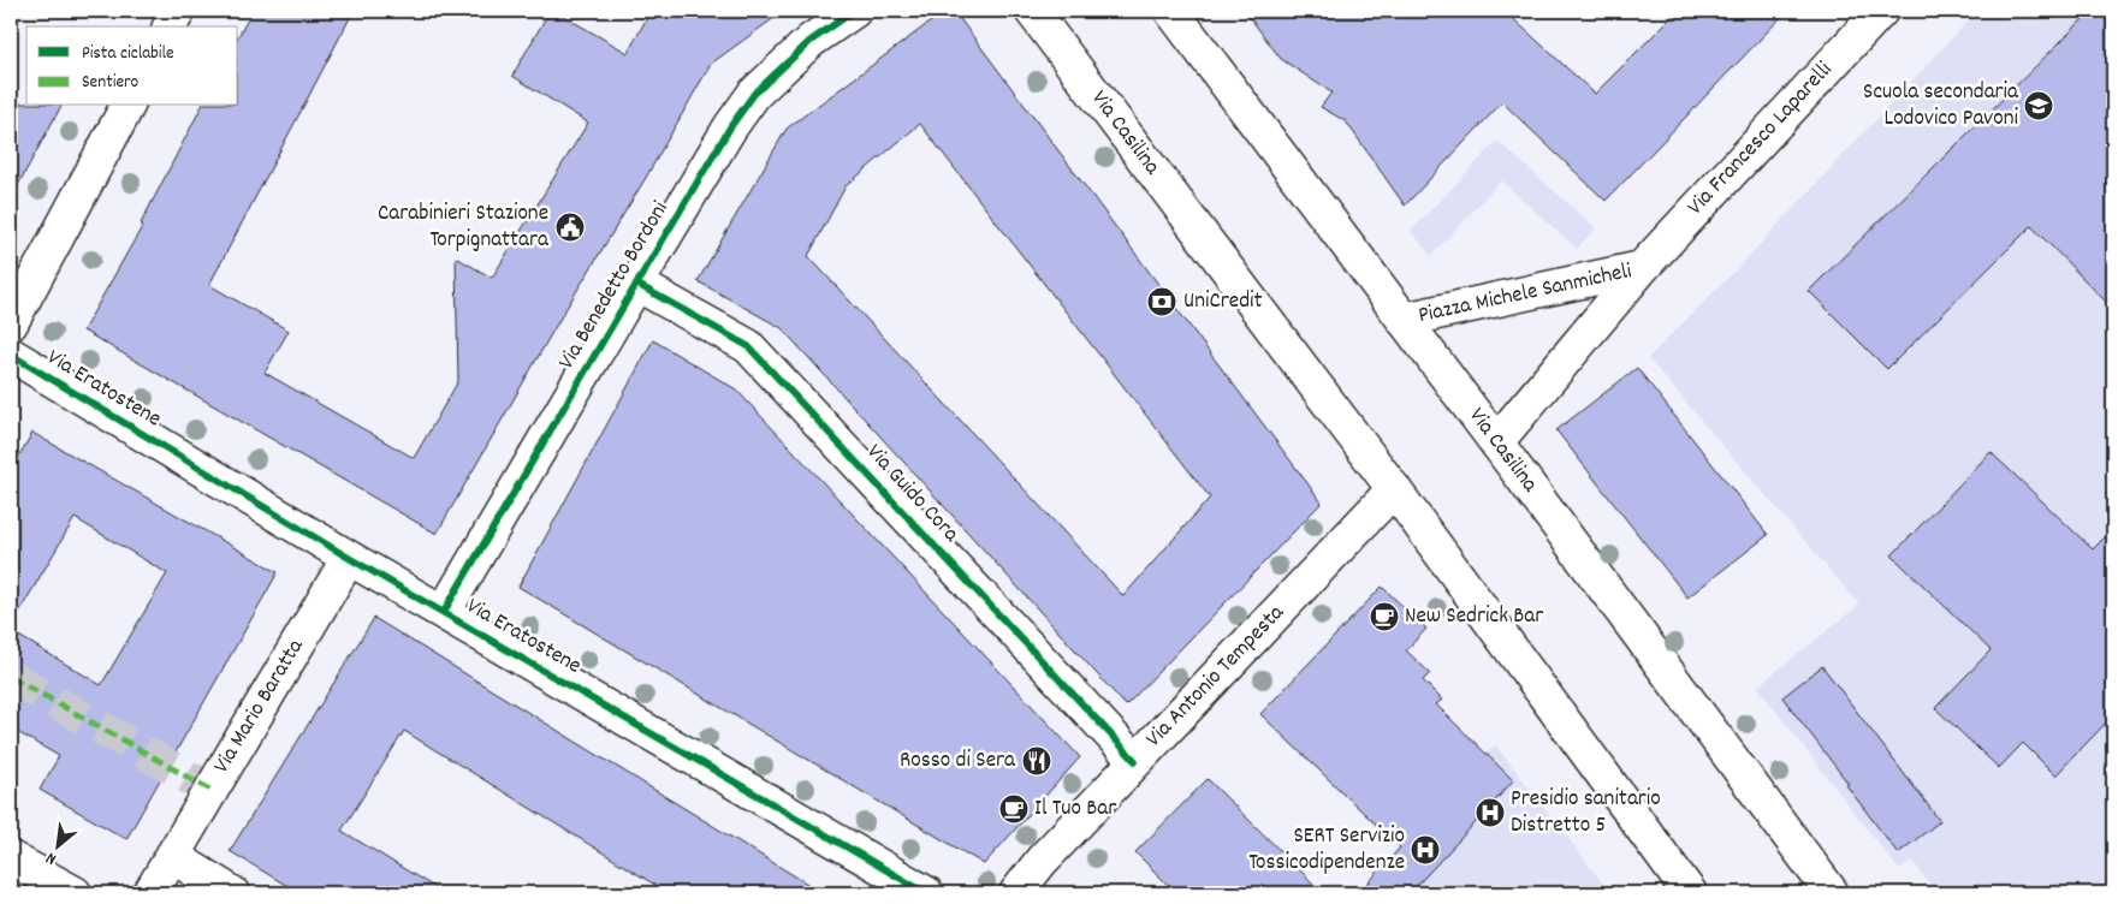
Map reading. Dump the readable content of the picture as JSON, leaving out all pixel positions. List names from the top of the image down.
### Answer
{
  "streets": {
    "street": [
      "Via Casilina",
      "Via Francesco Laparelli",
      "Via Benedetto Bordoni",
      "Piazza Michele Sanmicheli",
      "Via Eratostene",
      "Via Guido Cora",
      "Via Antonio Tempesta",
      "Via Mario Baratta"
    ]
  },
  "crossings": [
    ["Via Casilina", "Piazza Michele Sanmicheli"],
    ["Via Casilina", "Via Antonio Tempesta"],
    ["Via Francesco Laparelli", "Piazza Michele Sanmicheli"],
    ["Via Benedetto Bordoni", "Via Eratostene"],
    ["Via Benedetto Bordoni", "Via Guido Cora"],
    ["Via Eratostene", "Via Mario Baratta"],
    ["Via Guido Cora", "Via Antonio Tempesta"]
  ],
  "places": {
    "school or university": ["Scuola secondaria Lodovico Pavoni"],
    "public building": ["Carabinieri Stazione Torpignattara"],
    "bank": ["UniCredit"],
    "cafe": ["New Sedrick Bar", "Il Tuo Bar"],
    "restaurant": ["Rosso di Sera"],
    "hospital": ["Presidio sanitario Distretto 5", "SERT Servizio Tossicodipendenze"]
  },
  "legend": ["Pista ciclabile", "Sentiero"],
  "north": "bottom left"
}
